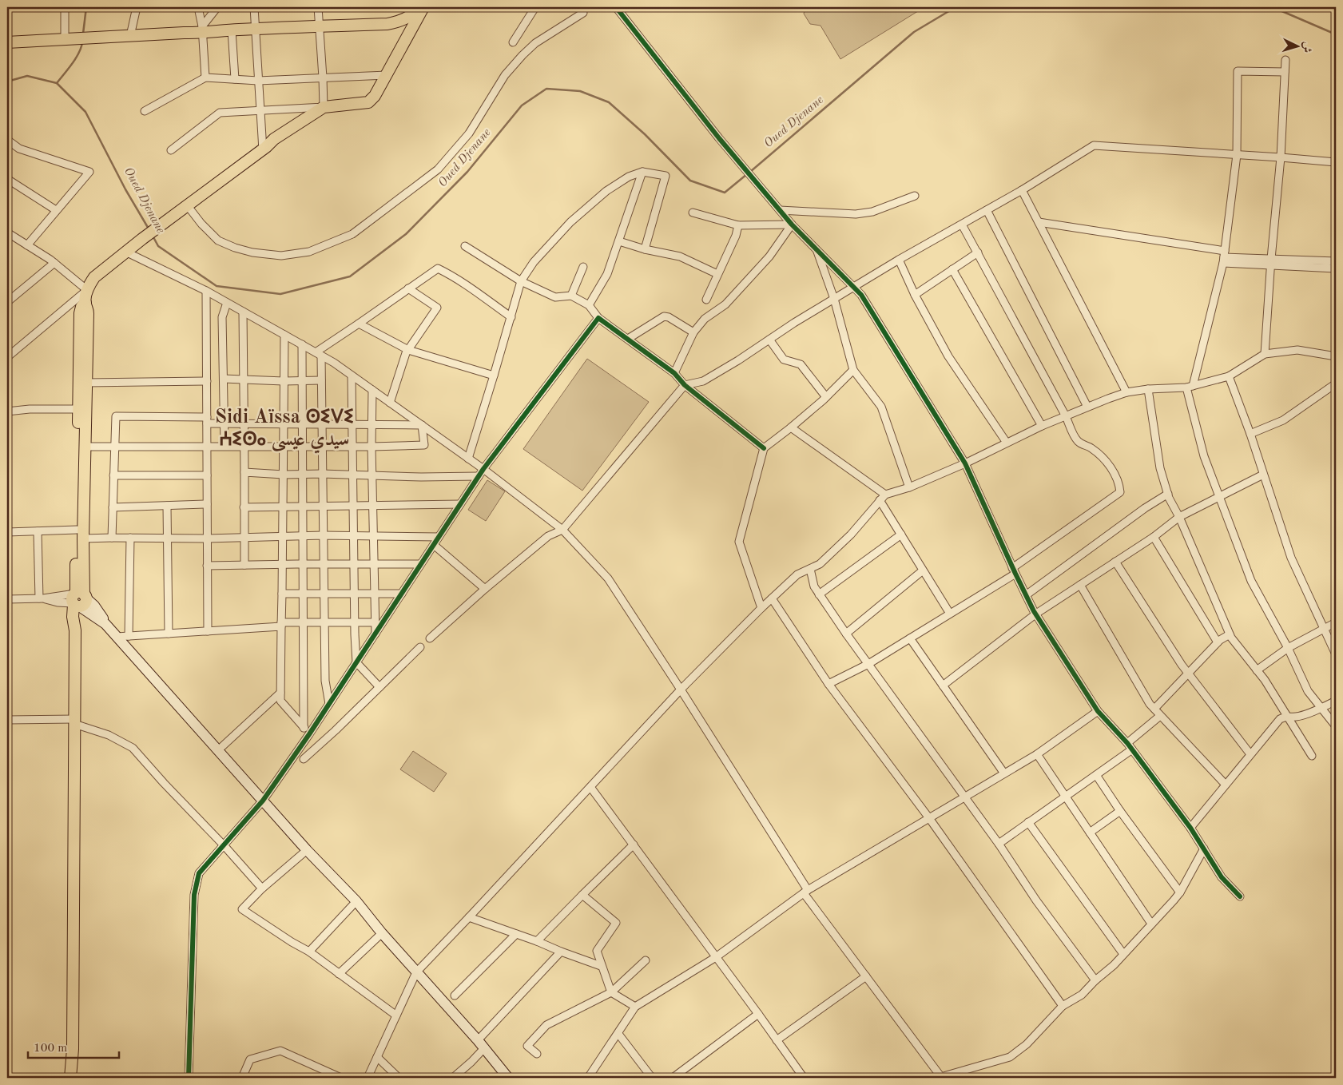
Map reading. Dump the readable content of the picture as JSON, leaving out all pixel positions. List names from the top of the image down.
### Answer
{
  "districts": ["Sidi Aïssa ⵙⵉⴸⵉ ⵄⵉⵙⴰ سيدي عيسى"],
  "water": ["Oued Djenane"],
  "scale_bar": "100 m",
  "north": "right"
}
